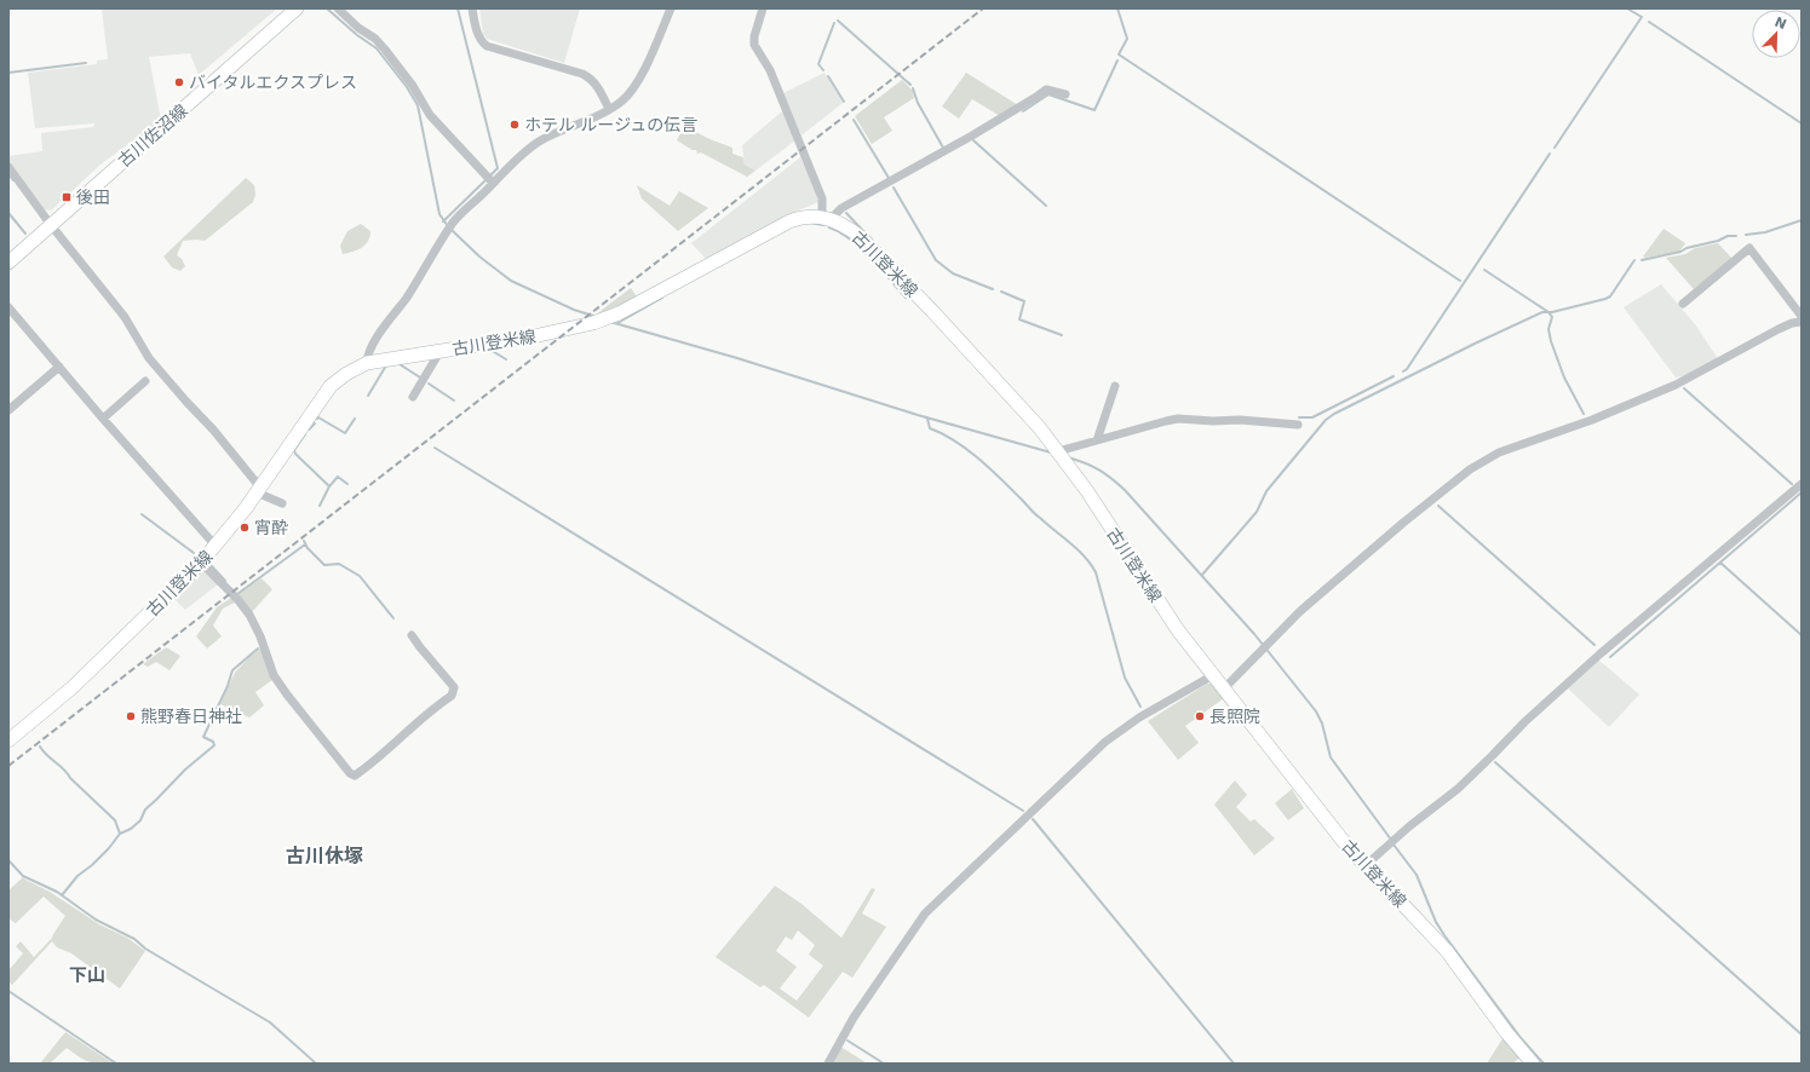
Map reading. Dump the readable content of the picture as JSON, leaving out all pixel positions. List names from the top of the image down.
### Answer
{
  "streets": {
    "main road": ["古川佐沼線", "古川登米線"]
  },
  "districts": ["古川休塚", "下山"],
  "places": {
    "other": [
      "バイタルエクスプレス",
      "ホテル ルージュの伝言",
      "宵酔",
      "熊野春日神社",
      "長照院"
    ],
    "transit": ["後田"]
  },
  "north": "top right"
}
